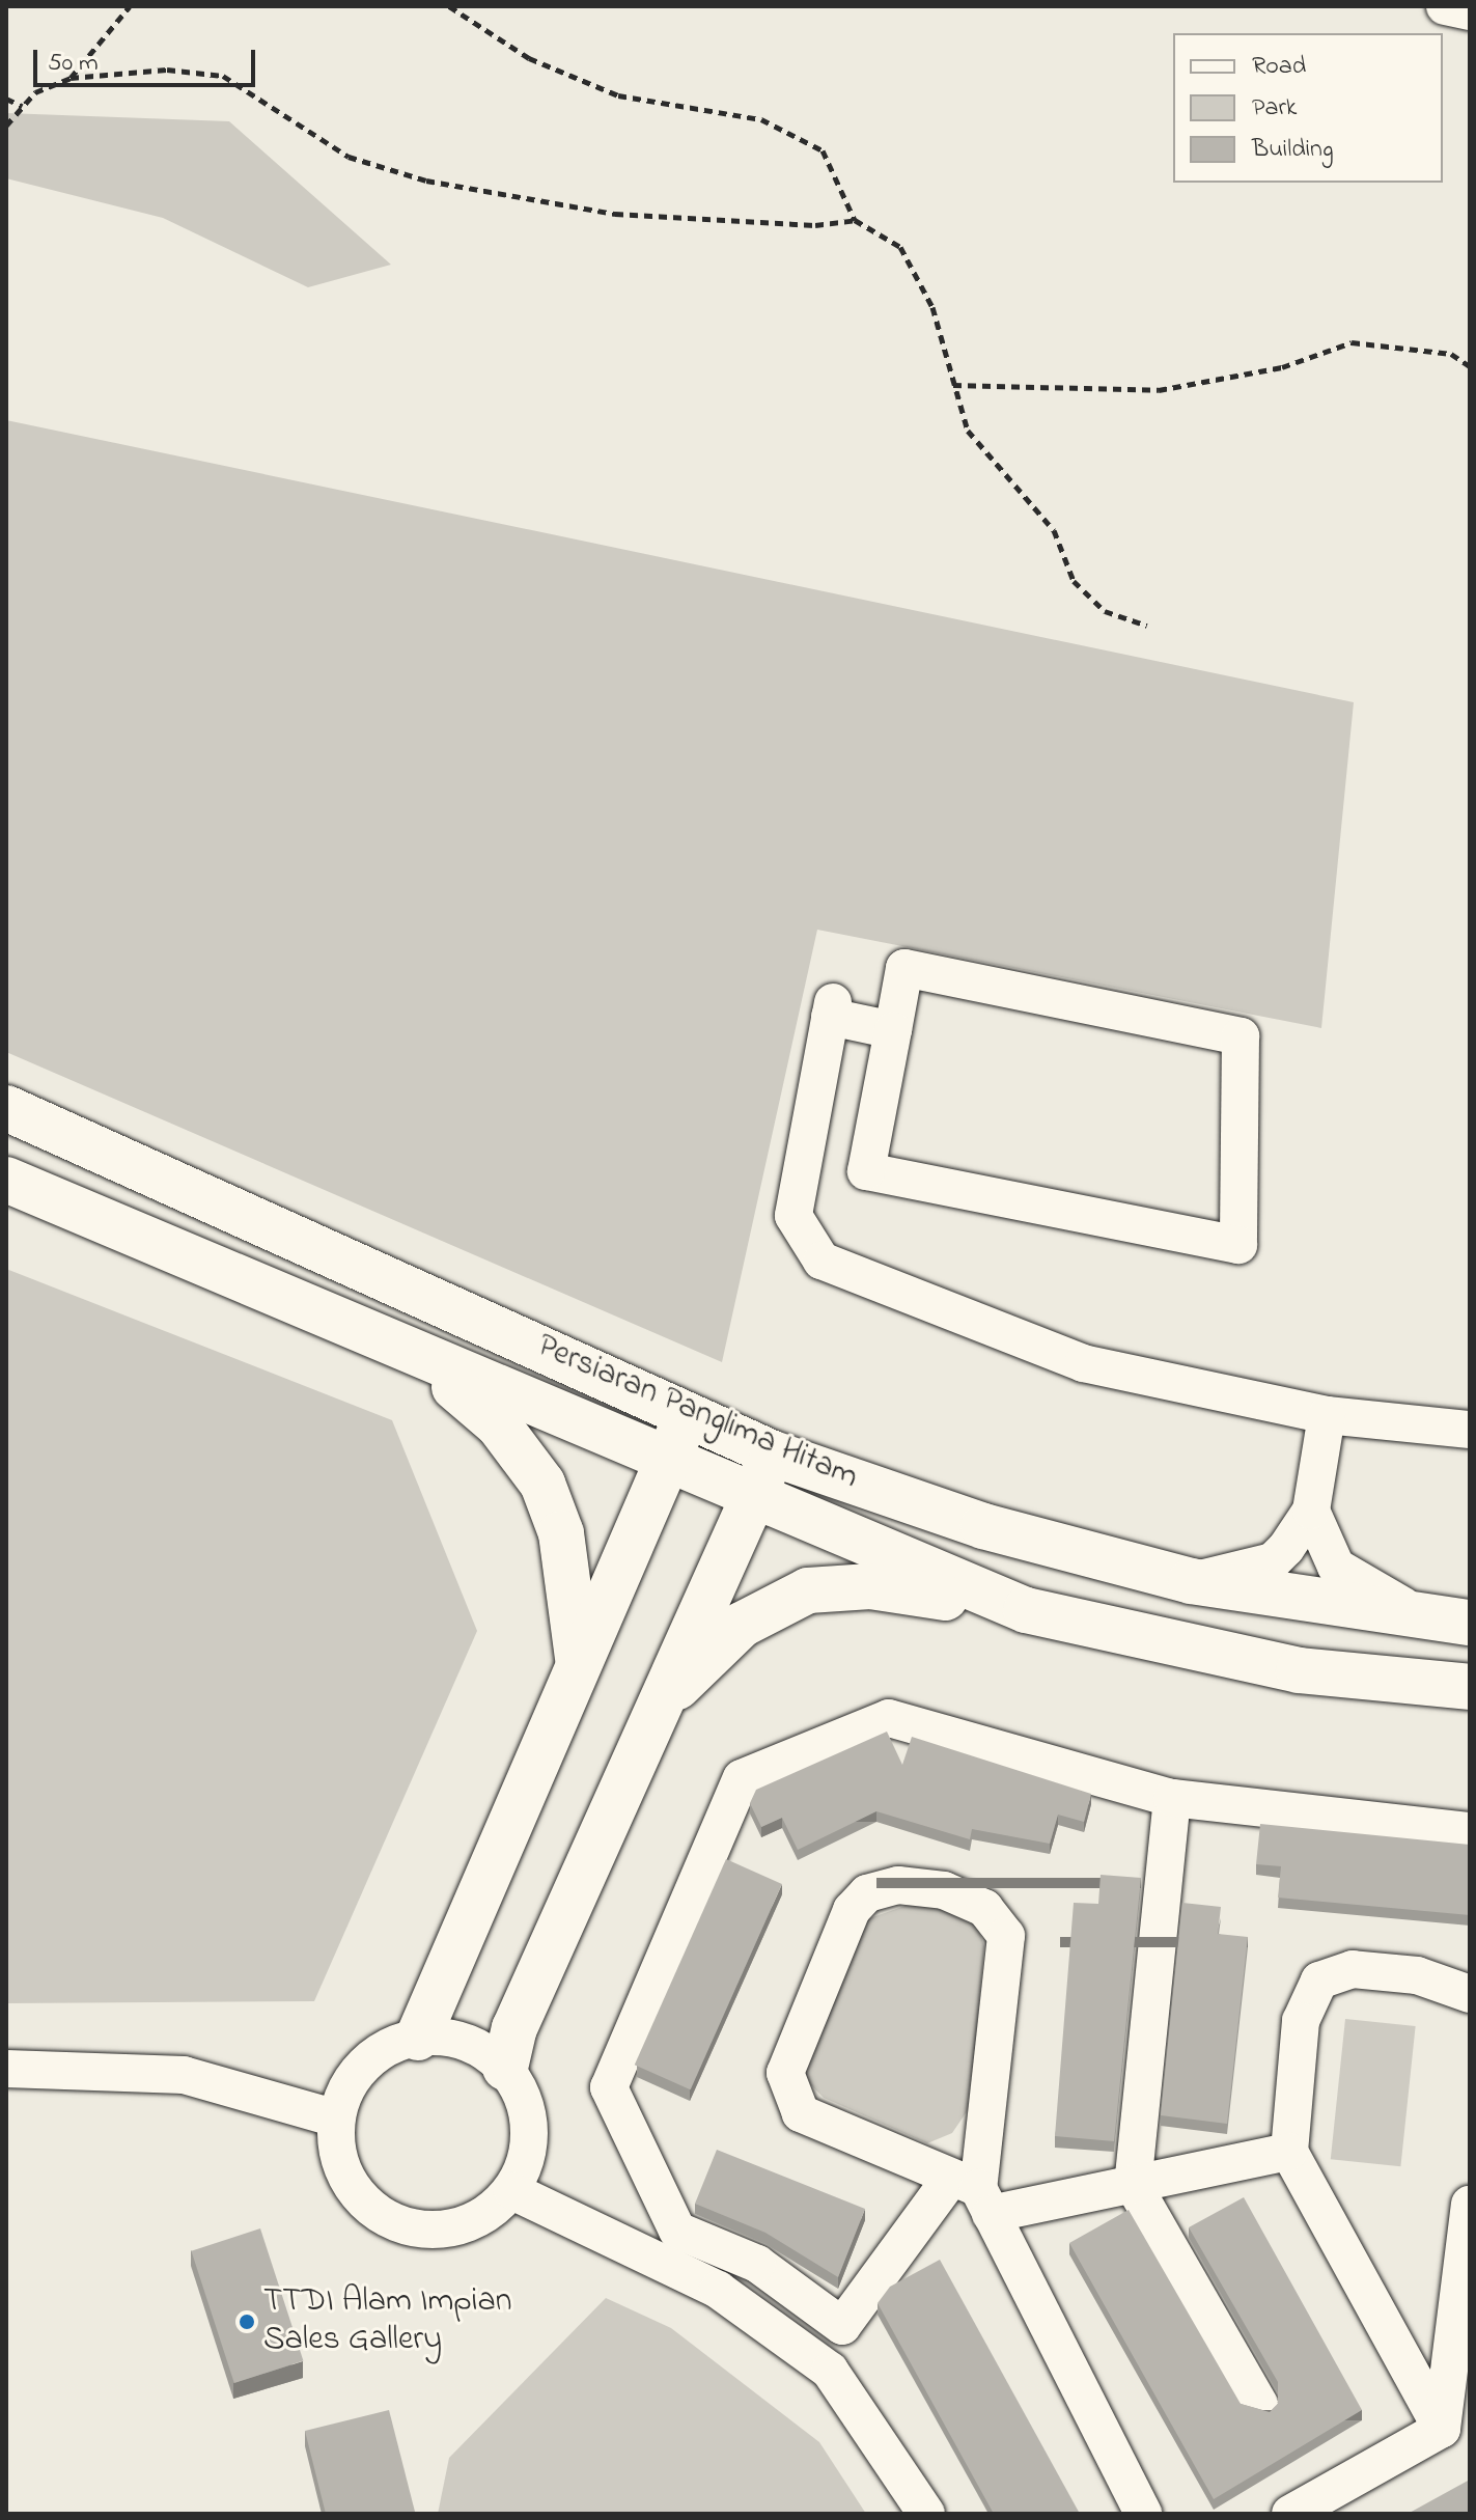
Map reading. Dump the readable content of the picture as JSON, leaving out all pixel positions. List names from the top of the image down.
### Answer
{
  "streets": {
    "main road": ["Persiaran Panglima Hitam"]
  },
  "places": ["TTDI Alam Impian Sales Gallery"],
  "legend": ["Road", "Park", "Building"],
  "scale_bar": "50 m"
}
